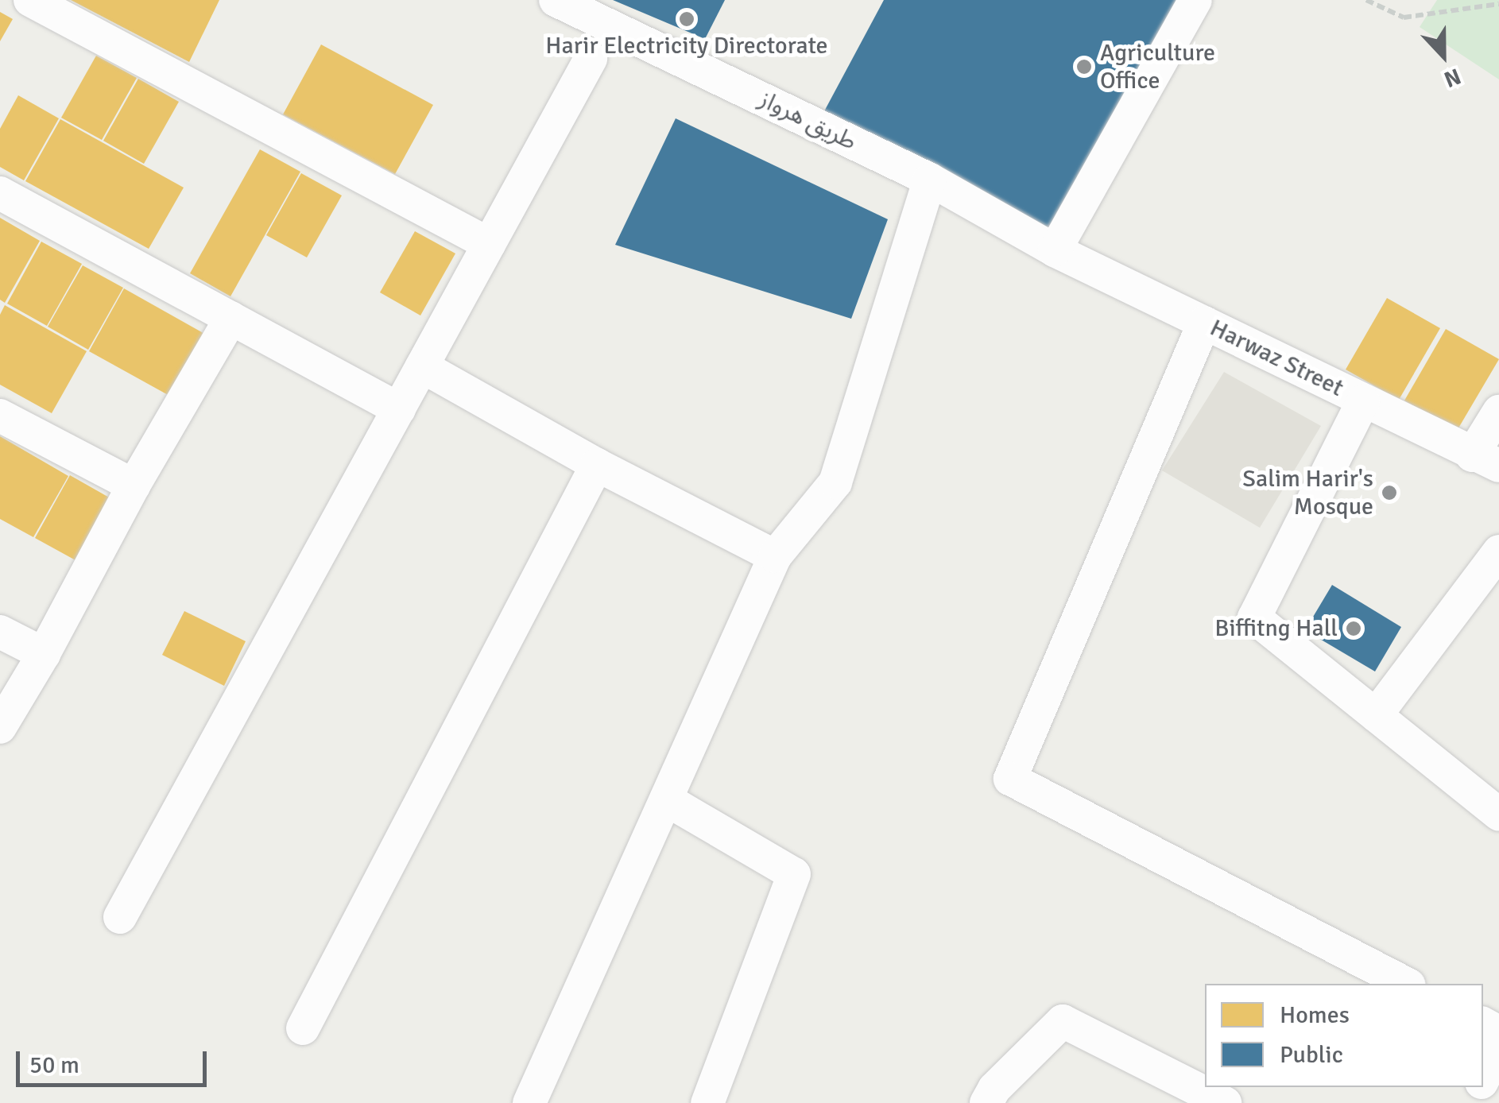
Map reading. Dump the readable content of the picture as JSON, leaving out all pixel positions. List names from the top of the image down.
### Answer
{
  "streets": {
    "street": ["طريق هرواز", "Harwaz Street"]
  },
  "crossings": [
    ["طريق هرواز", "Harwaz Street"]
  ],
  "places": [
    "Harir Electricity Directorate",
    "Agriculture Office",
    "Salim Harir's Mosque",
    "Biffitng Hall"
  ],
  "legend": ["Homes", "Public"],
  "scale_bar": "50 m",
  "north": "bottom"
}
